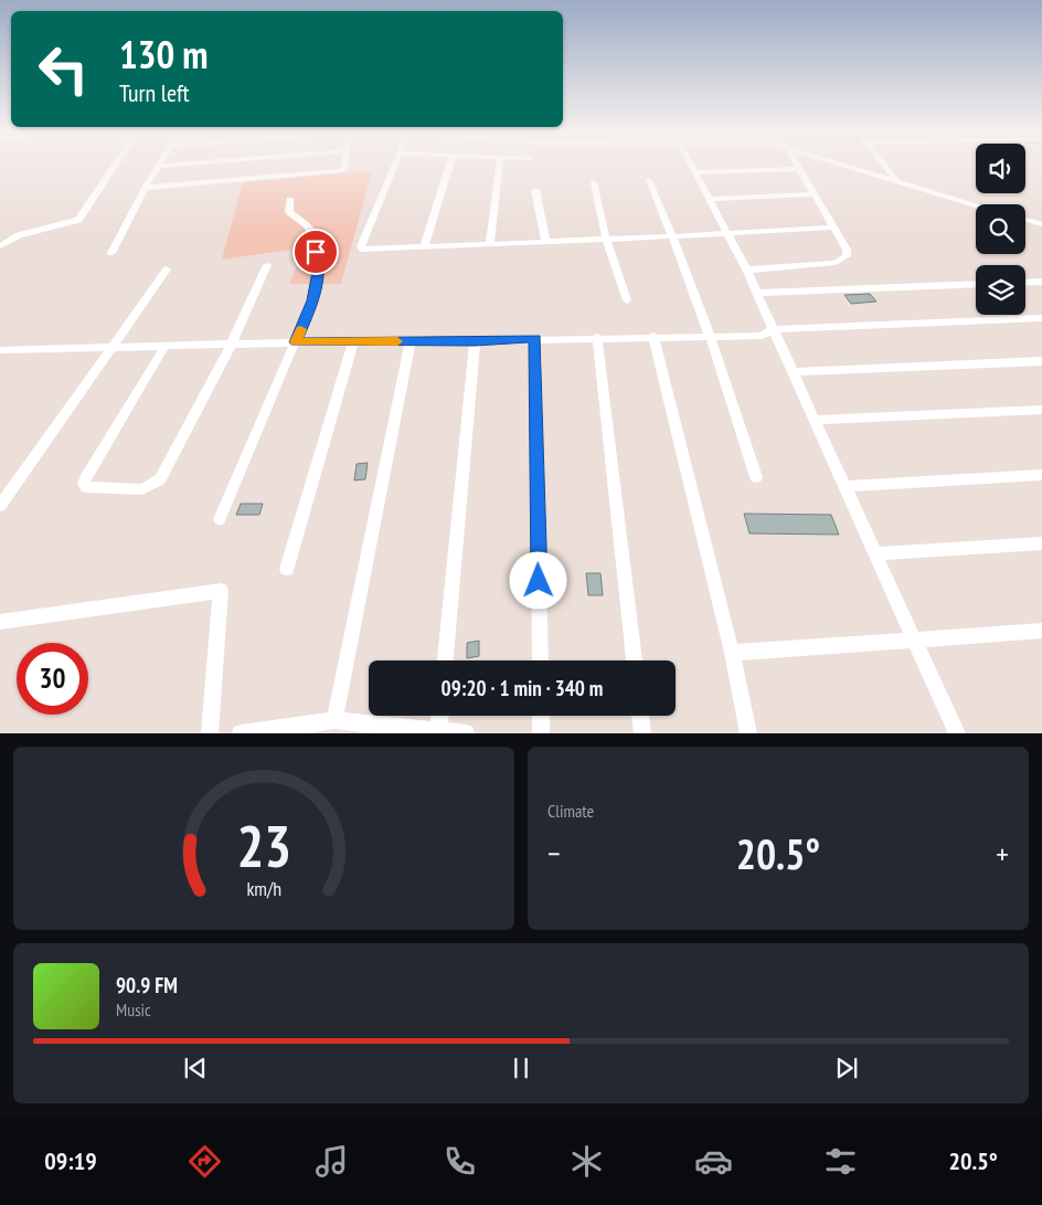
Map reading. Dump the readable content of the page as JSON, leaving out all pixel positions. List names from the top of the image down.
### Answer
{
  "page": {
    "turn": ["130 m", "Turn left"],
    "limit": "30",
    "trip": "09:20 · 1 min · 340 m",
    "tile": "Climate",
    "heat": ["−", "20.5°", "+"],
    "song": ["90.9 FM", "Music"],
    "tabs": ["09:19", "20.5°"],
    "gauge": ["23", "km/h"]
  }
}
